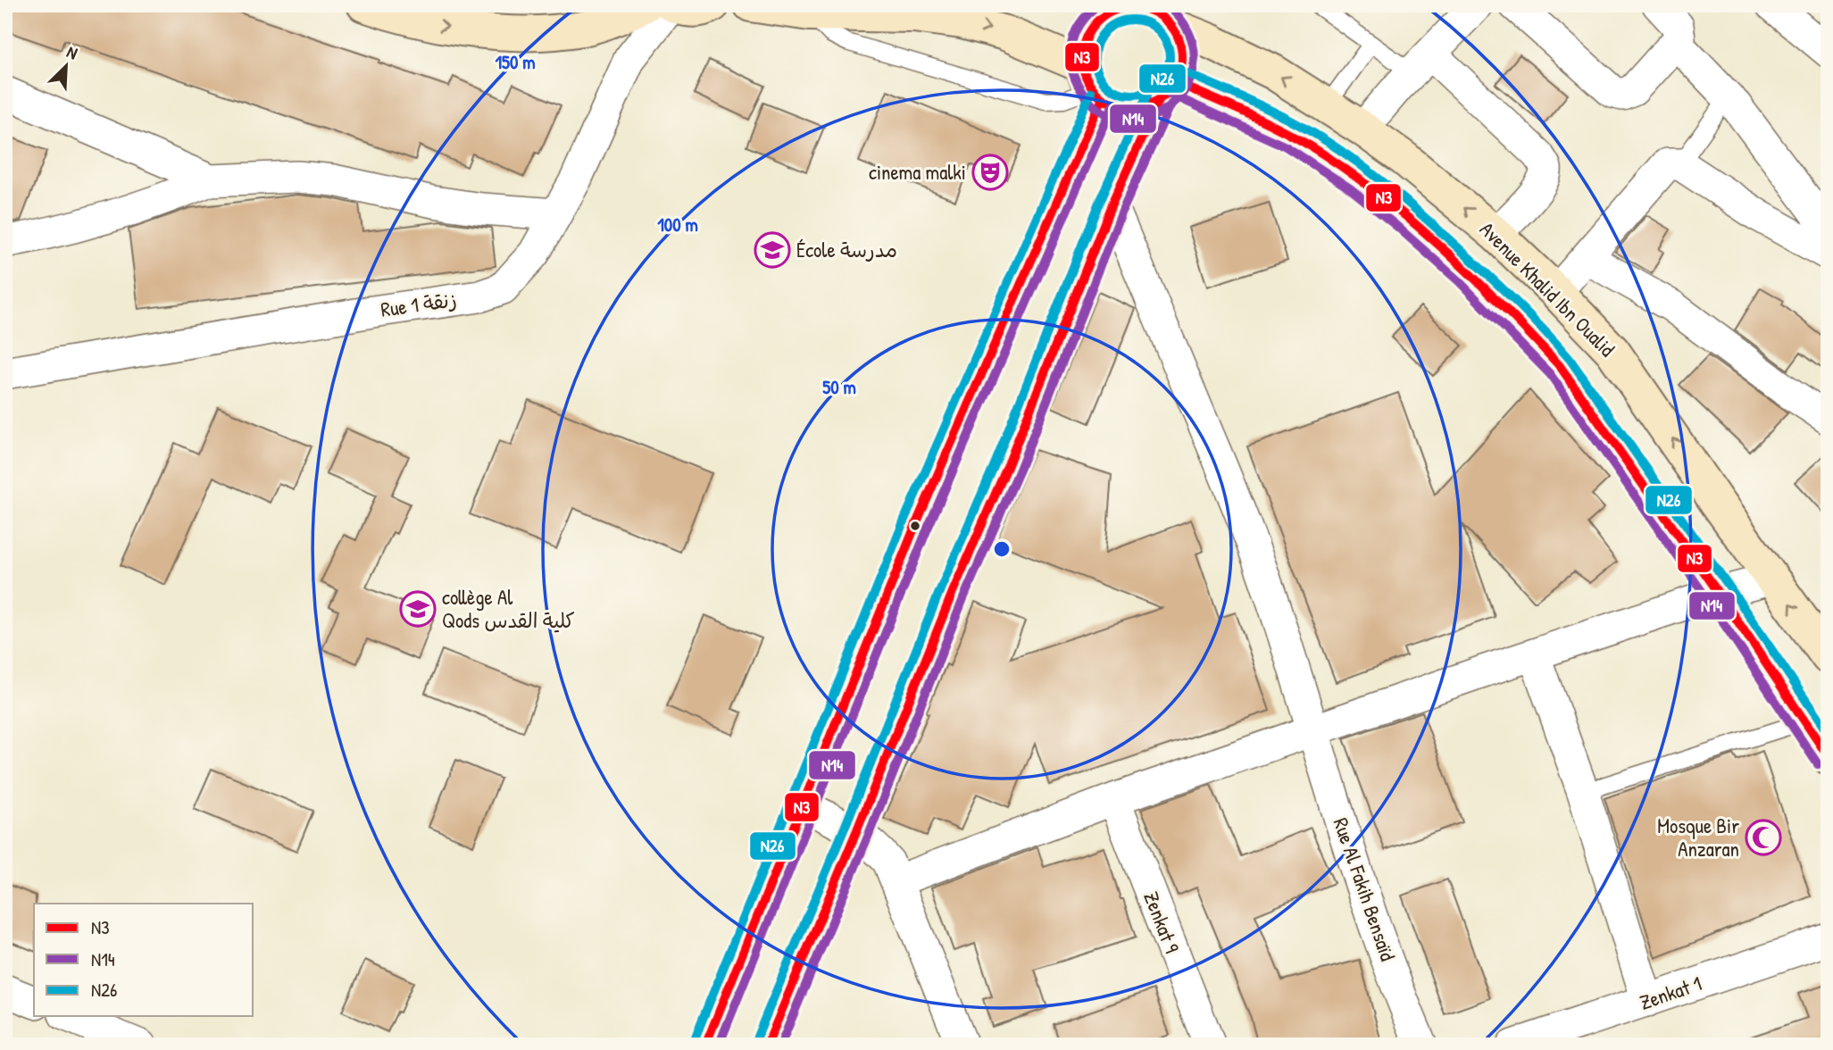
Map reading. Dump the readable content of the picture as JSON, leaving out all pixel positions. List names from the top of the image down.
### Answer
{
  "streets": {
    "main road": ["Avenue Khalid Ibn Oualid"],
    "street": [
      "Rue 1 زنقة",
      "Rue Al Fakih Bensaïd",
      "Zenkat 9",
      "Zenkat 1"
    ]
  },
  "places": {
    "theatre": ["cinema malki"],
    "school or university": ["École مدرسة", "collège Al Qods كلية القدس"],
    "mosque": ["Mosque Bir Anzaran"]
  },
  "lines": ["transit line N14", "transit line N3", "transit line N26"],
  "legend": ["N3", "N14", "N26"],
  "north": "top right",
  "rings": ["150 m", "100 m", "50 m"]
}
